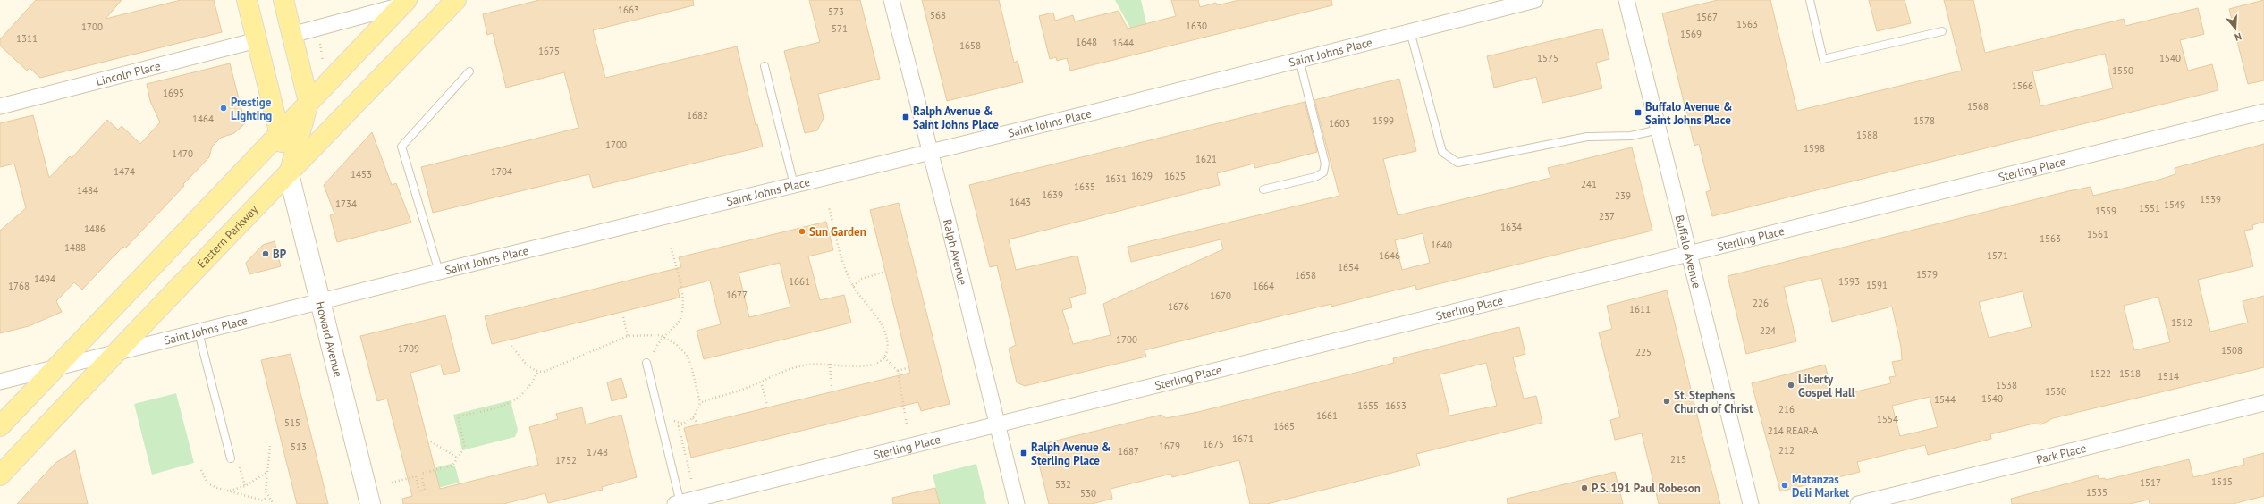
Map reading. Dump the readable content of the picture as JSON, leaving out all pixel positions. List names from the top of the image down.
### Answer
{
  "streets": {
    "main road": ["Eastern Parkway", "Howard Avenue"],
    "street": [
      "Saint Johns Place",
      "Lincoln Place",
      "Sterling Place",
      "Ralph Avenue",
      "Buffalo Avenue",
      "Park Place"
    ]
  },
  "crossings": [
    ["Saint Johns Place", "Eastern Parkway"],
    ["Saint Johns Place", "Ralph Avenue"],
    ["Saint Johns Place", "Howard Avenue"],
    ["Lincoln Place", "Howard Avenue"],
    ["Sterling Place", "Ralph Avenue"],
    ["Sterling Place", "Buffalo Avenue"],
    ["Eastern Parkway", "Howard Avenue"]
  ],
  "places": {
    "other": [
      "Prestige Lighting",
      "Sun Garden",
      "BP",
      "Liberty Gospel Hall",
      "St. Stephens Church of Christ",
      "Matanzas Deli Market",
      "P.S. 191 Paul Robeson"
    ],
    "transit": ["Buffalo Avenue & Saint Johns Place", "Ralph Avenue & Saint Johns Place", "Ralph Avenue & Sterling Place"]
  },
  "house_numbers": [
    "1663",
    "573",
    "568",
    "1567",
    "1563",
    "1630",
    "1700",
    "571",
    "1569",
    "1311",
    "1648",
    "1644",
    "1658",
    "1675",
    "1575",
    "1540",
    "1550",
    "1566",
    "1695",
    "1568",
    "1682",
    "1464",
    "1599",
    "1578",
    "1603",
    "1588",
    "1700",
    "1598",
    "1470",
    "1621",
    "1474",
    "1704",
    "1453",
    "1629",
    "1625",
    "1631",
    "241",
    "1635",
    "1484",
    "1639",
    "239",
    "1539",
    "1643",
    "1734",
    "1549",
    "1551",
    "1559",
    "237",
    "1634",
    "1486",
    "1561",
    "1563",
    "1640",
    "1488",
    "1646",
    "1571",
    "1654",
    "1579",
    "1658",
    "1494",
    "1661",
    "1593",
    "1591",
    "1768",
    "1664",
    "1677",
    "1670",
    "226",
    "1676",
    "1611",
    "1512",
    "224",
    "1700",
    "1709",
    "1508",
    "225",
    "1522",
    "1518",
    "1514",
    "1538",
    "1530",
    "1540",
    "1544",
    "1655",
    "1653",
    "216",
    "1661",
    "1554",
    "515",
    "1665",
    "214 REAR-A",
    "1671",
    "1675",
    "1679",
    "513",
    "212",
    "1687",
    "1748",
    "215",
    "1752",
    "1515",
    "1517",
    "532",
    "1535",
    "530"
  ],
  "north": "bottom"
}
